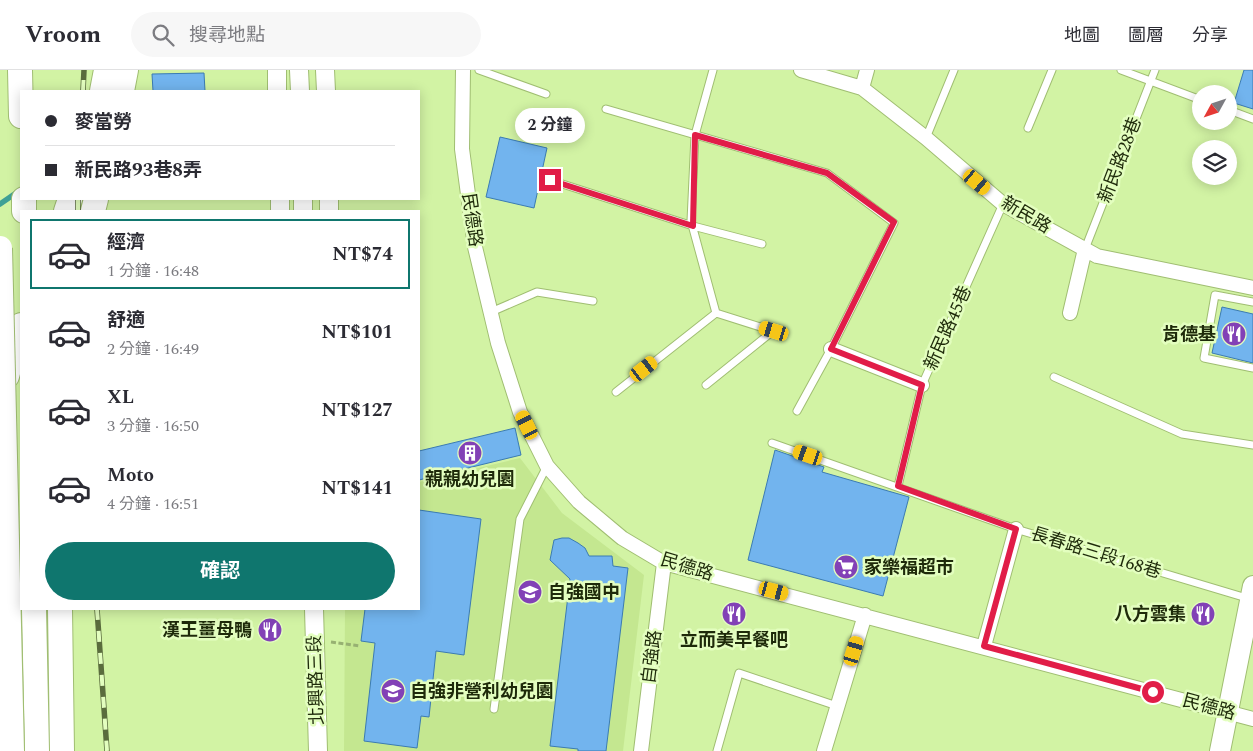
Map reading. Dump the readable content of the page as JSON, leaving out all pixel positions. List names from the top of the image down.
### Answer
{
  "streets": {
    "street": [
      "新民路",
      "民德路",
      "自強路",
      "北興路三段"
    ],
    "lane": ["新民路28巷", "新民路45巷", "長春路三段168巷"]
  },
  "crossings": [
    ["新民路28巷", "新民路"],
    ["新民路", "新民路45巷"],
    ["民德路", "自強路"],
    ["新民路45巷", "長春路三段168巷"]
  ],
  "places": {
    "restaurant": [
      "肯德基",
      "立而美早餐吧",
      "八方雲集",
      "漢王薑母鴨"
    ],
    "building": ["親親幼兒園"],
    "supermarket": ["家樂福超市"],
    "school or university": ["自強國中", "自強非營利幼兒園"]
  },
  "north": "bottom left",
  "page": {
    "header": "Vroom",
    "search": "搜尋地點",
    "nav": ["地圖", "圖層", "分享"],
    "banner": ["麥當勞", "新民路93巷8弄"],
    "bubble": "2 分鐘",
    "list": [
      {
        "name": "經濟",
        "note": "1 分鐘 · 16:48",
        "value": "NT$74"
      },
      {
        "name": "舒適",
        "note": "2 分鐘 · 16:49",
        "value": "NT$101"
      },
      {
        "name": "XL",
        "note": "3 分鐘 · 16:50",
        "value": "NT$127"
      },
      {
        "name": "Moto",
        "note": "4 分鐘 · 16:51",
        "value": "NT$141"
      }
    ],
    "buttons": "確認"
  }
}
